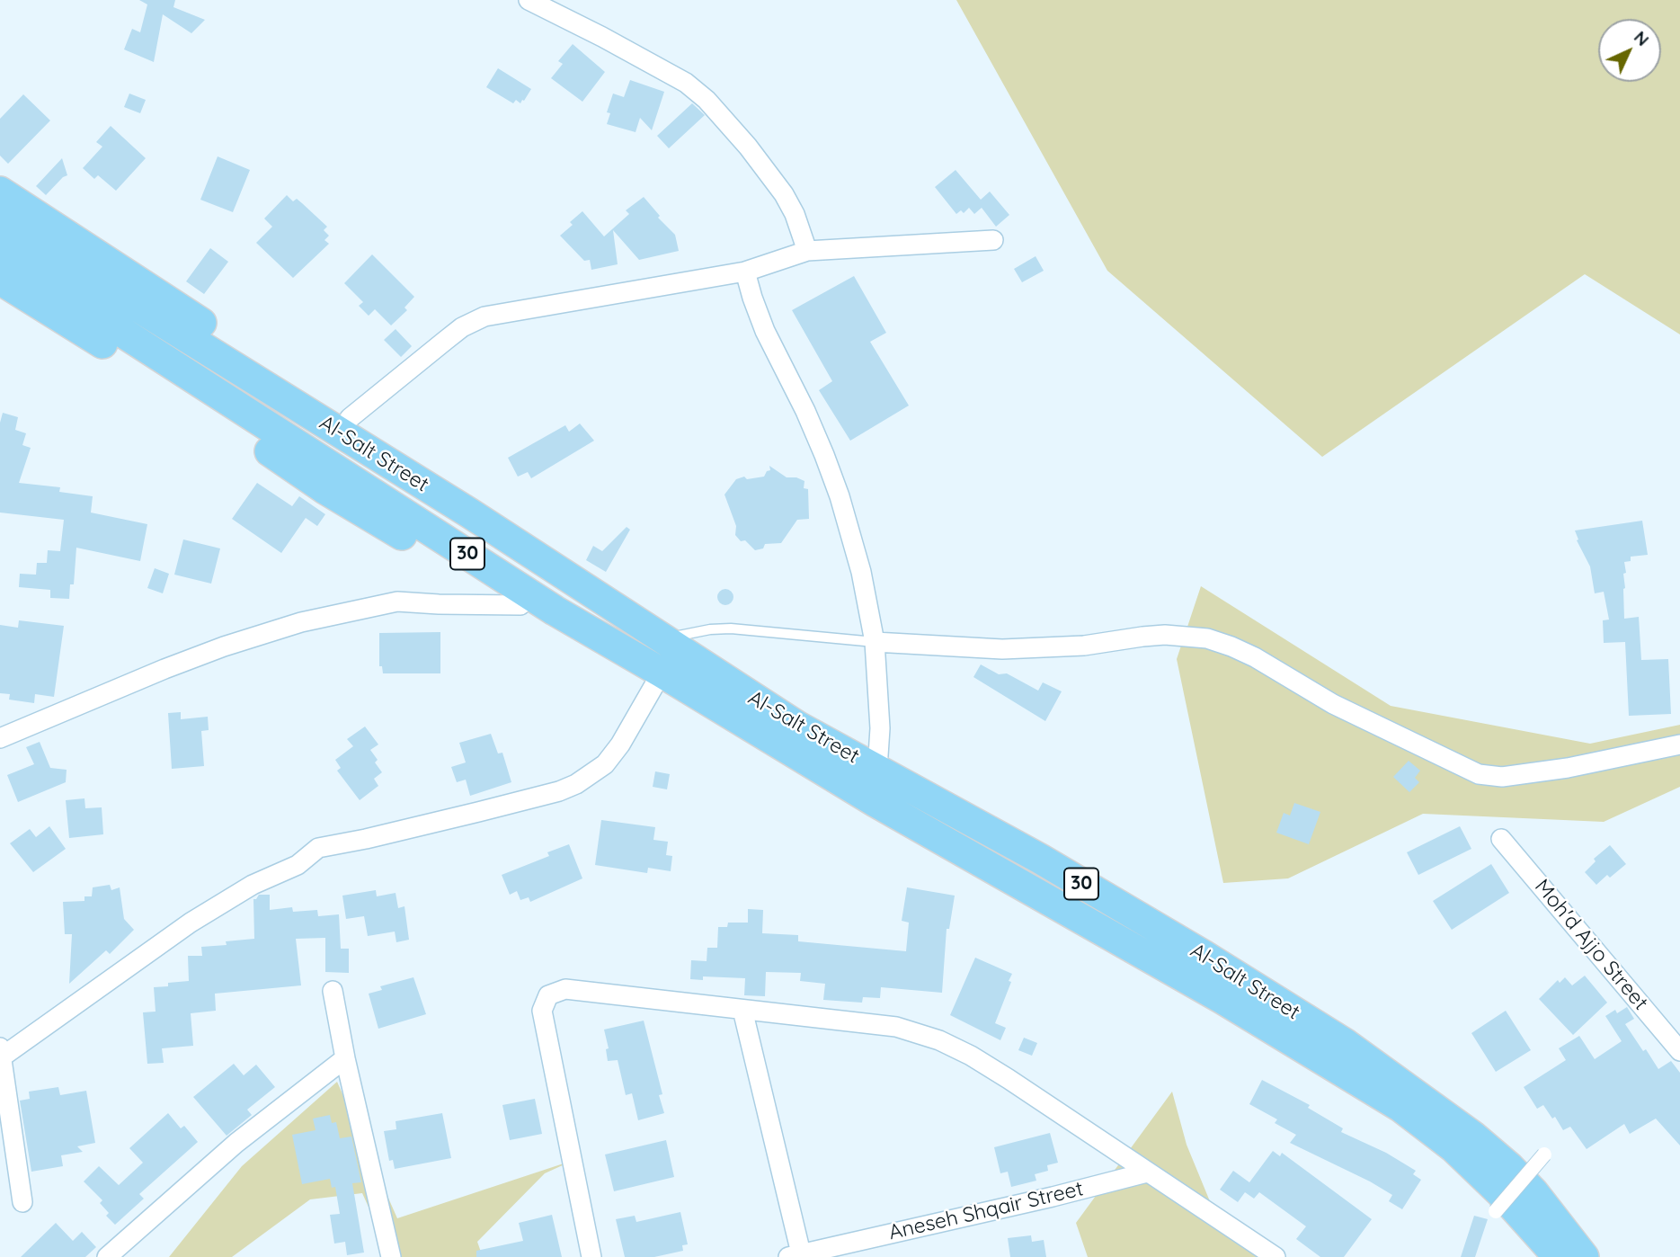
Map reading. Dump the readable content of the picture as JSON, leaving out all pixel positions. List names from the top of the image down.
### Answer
{
  "streets": {
    "main road": ["Al-Salt Street", "30"],
    "street": ["Moh'd Ajjo Street", "Aneseh Shqair Street"]
  },
  "north": "top right"
}
